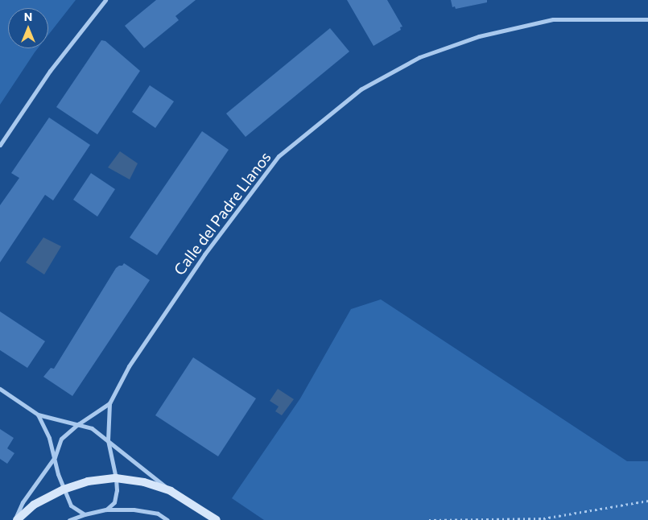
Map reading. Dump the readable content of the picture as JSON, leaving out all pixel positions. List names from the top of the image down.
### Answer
{
  "streets": {
    "street": ["Calle del Padre Llanos"]
  },
  "north": "top"
}
